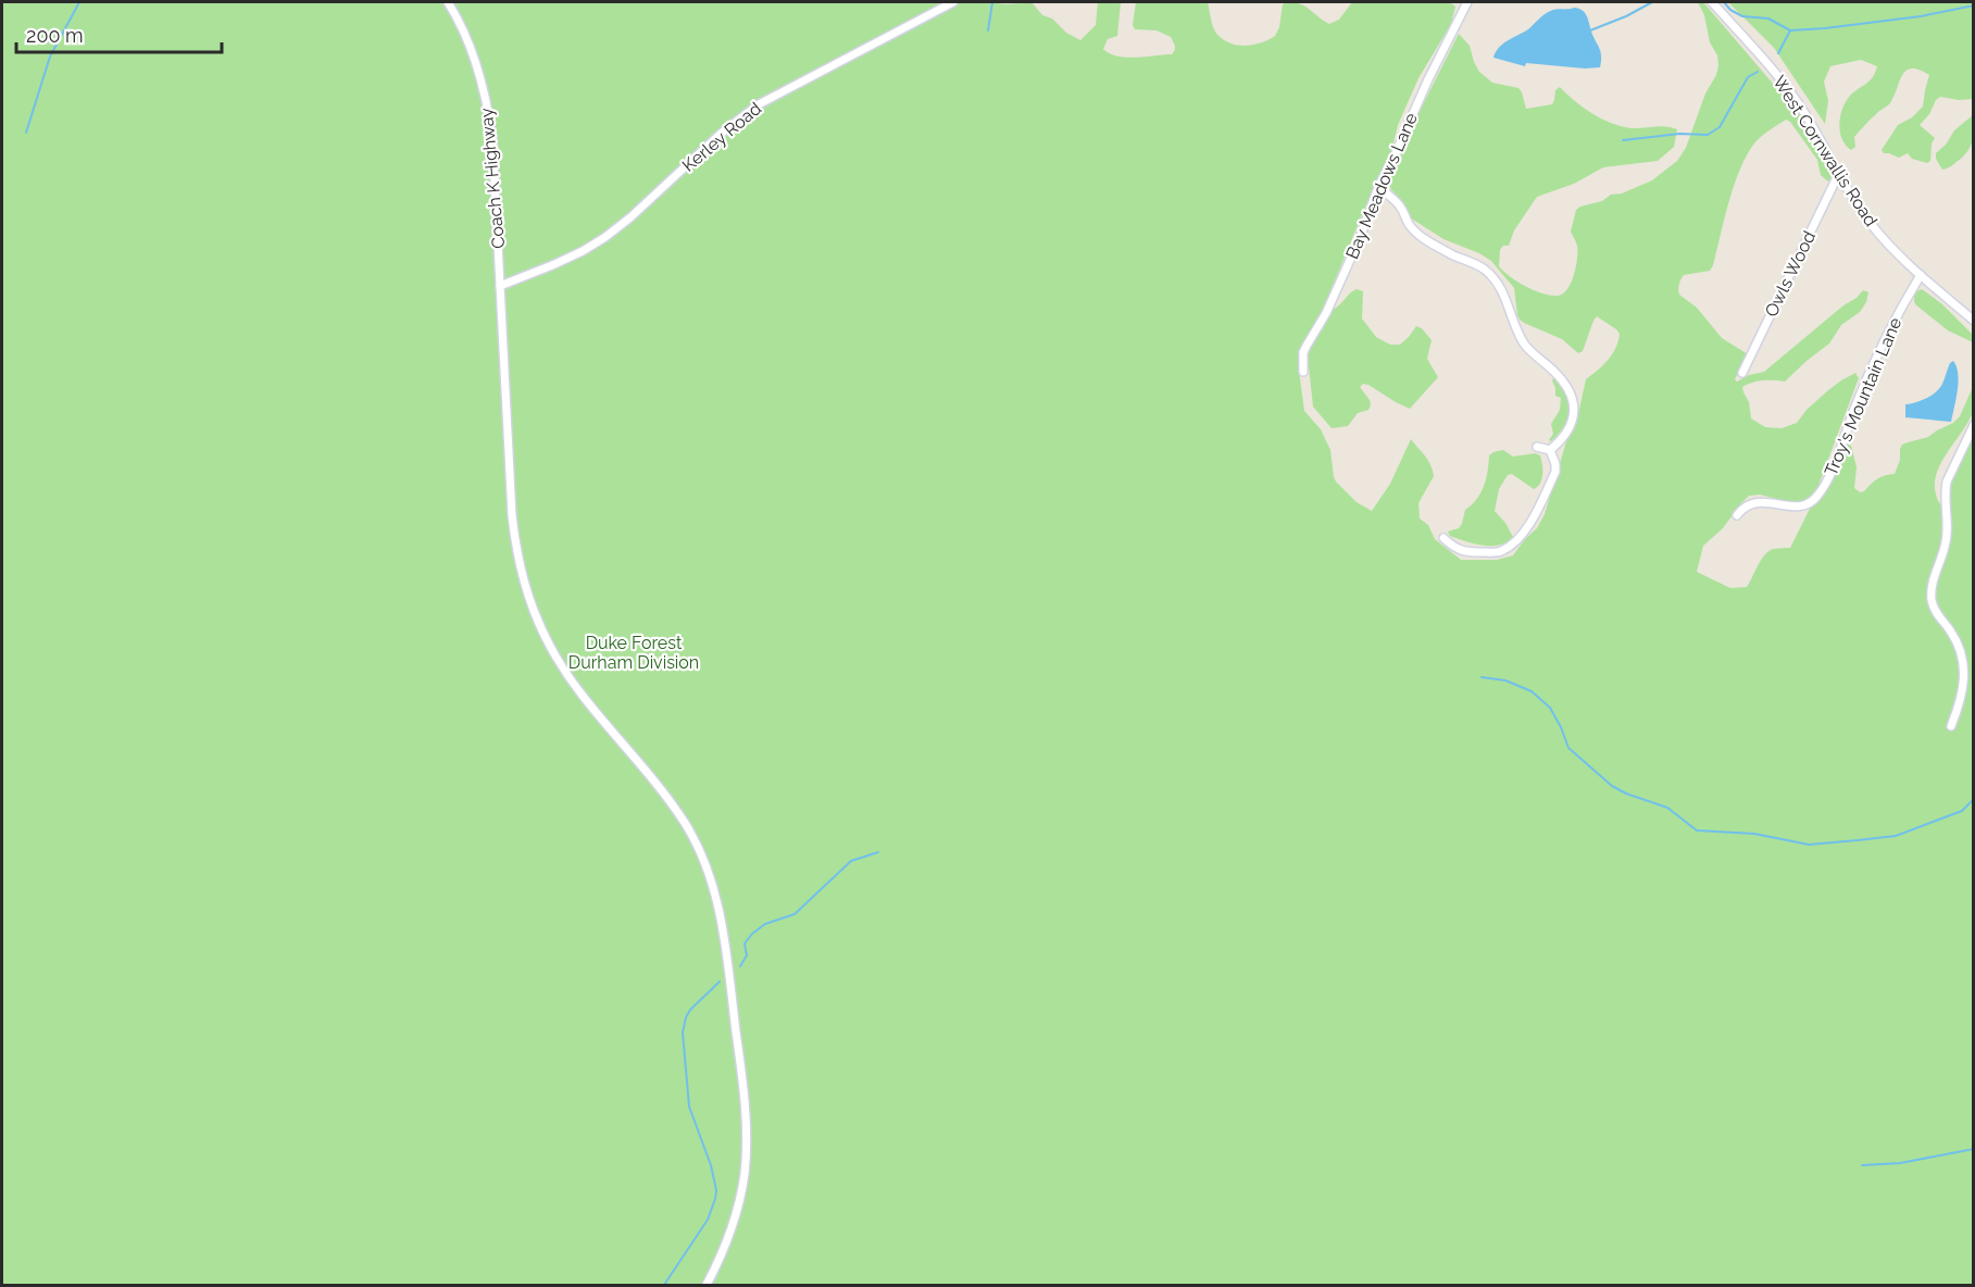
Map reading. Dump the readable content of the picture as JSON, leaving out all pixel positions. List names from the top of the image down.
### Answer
{
  "streets": {
    "street": [
      "Kerley Road",
      "West Cornwallis Road",
      "Coach K Highway",
      "Bay Meadows Lane",
      "Owls Wood",
      "Troy's Mountain Lane"
    ]
  },
  "crossings": [
    ["Kerley Road", "Coach K Highway"],
    ["West Cornwallis Road", "Owls Wood"],
    ["West Cornwallis Road", "Troy's Mountain Lane"]
  ],
  "parks": ["Duke Forest Durham Division"],
  "scale_bar": "200 m"
}
